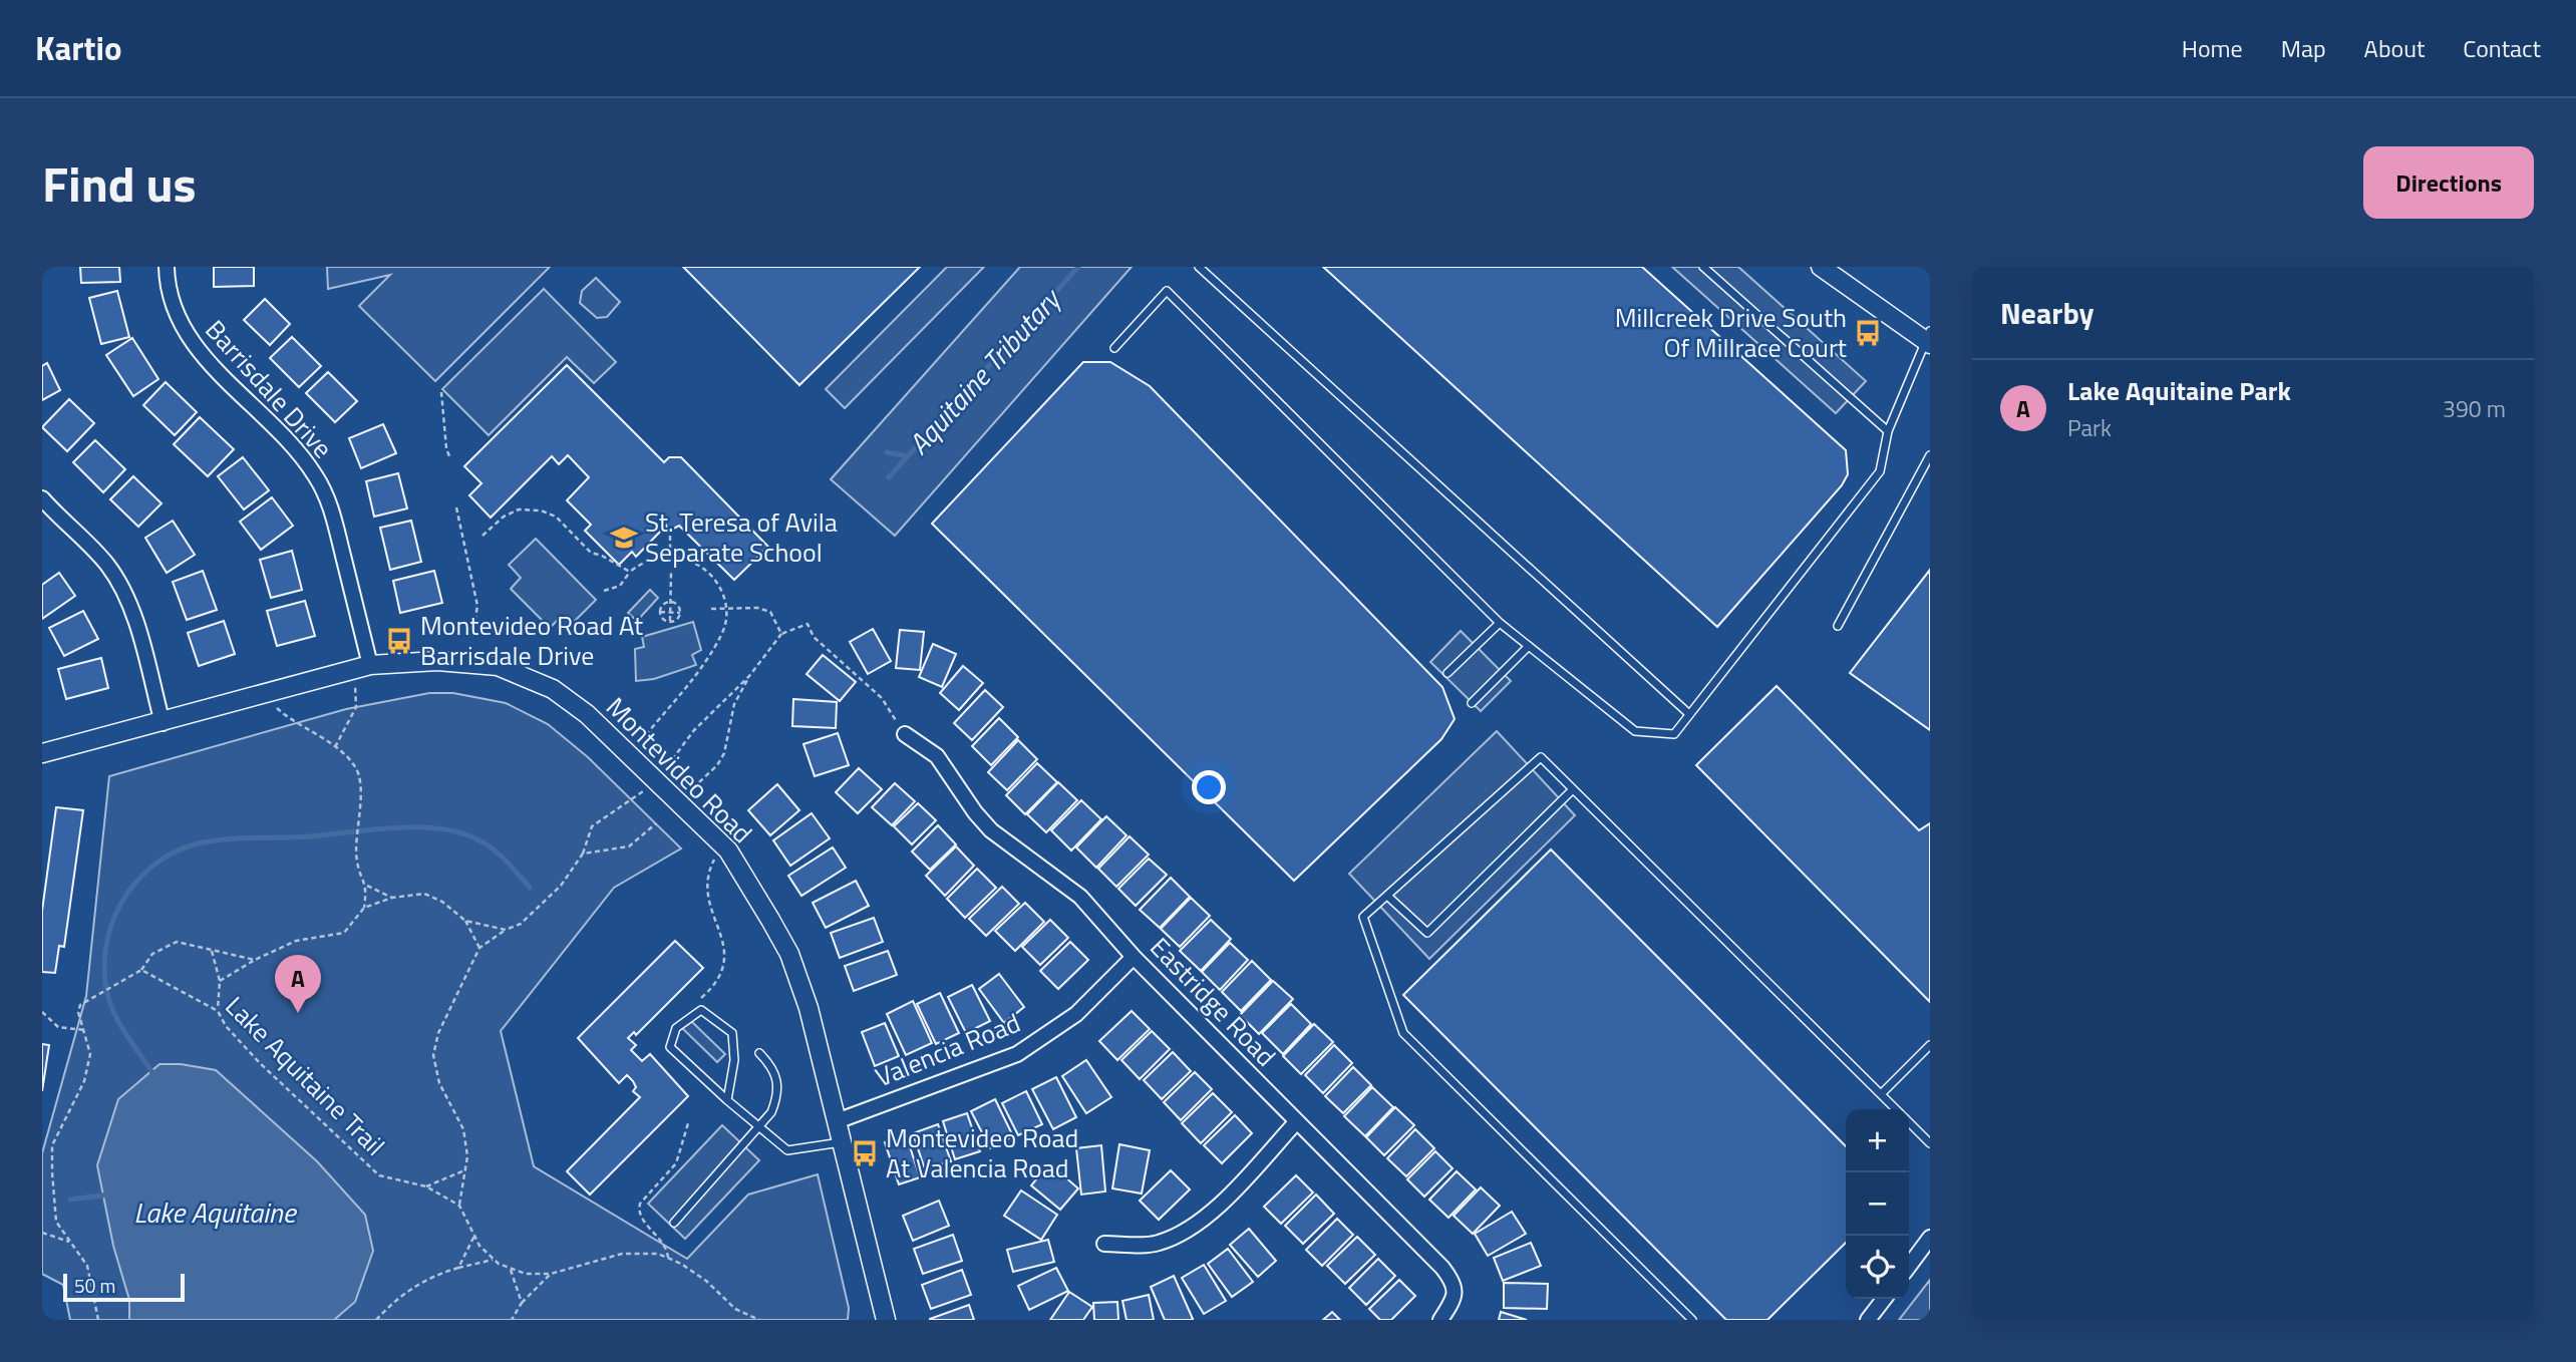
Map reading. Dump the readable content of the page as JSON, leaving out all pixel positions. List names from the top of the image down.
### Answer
{
  "streets": {
    "street": [
      "Barrisdale Drive",
      "Montevideo Road",
      "Eastridge Road",
      "Valencia Road"
    ],
    "path": ["Lake Aquitaine Trail"]
  },
  "crossings": [
    ["Barrisdale Drive", "Montevideo Road"],
    ["Montevideo Road", "Valencia Road"],
    ["Eastridge Road", "Valencia Road"]
  ],
  "water": ["Aquitaine Tributary", "Lake Aquitaine"],
  "places": {
    "bus stop": ["Millcreek Drive South Of Millrace Court", "Montevideo Road At Barrisdale Drive", "Montevideo Road At Valencia Road"],
    "school or university": ["St. Teresa of Avila Separate School"]
  },
  "scale_bar": "50 m",
  "page": {
    "header": "Kartio",
    "nav": [
      "Home",
      "Map",
      "About",
      "Contact"
    ],
    "title": "Find us",
    "buttons": "Directions",
    "heading": "Nearby",
    "list": [
      {
        "mark": "A",
        "name": "Lake Aquitaine Park",
        "note": "Park",
        "value": "390 m"
      }
    ],
    "pins": "A",
    "map_buttons": ["+", "−"],
    "scale": "50 m"
  }
}
